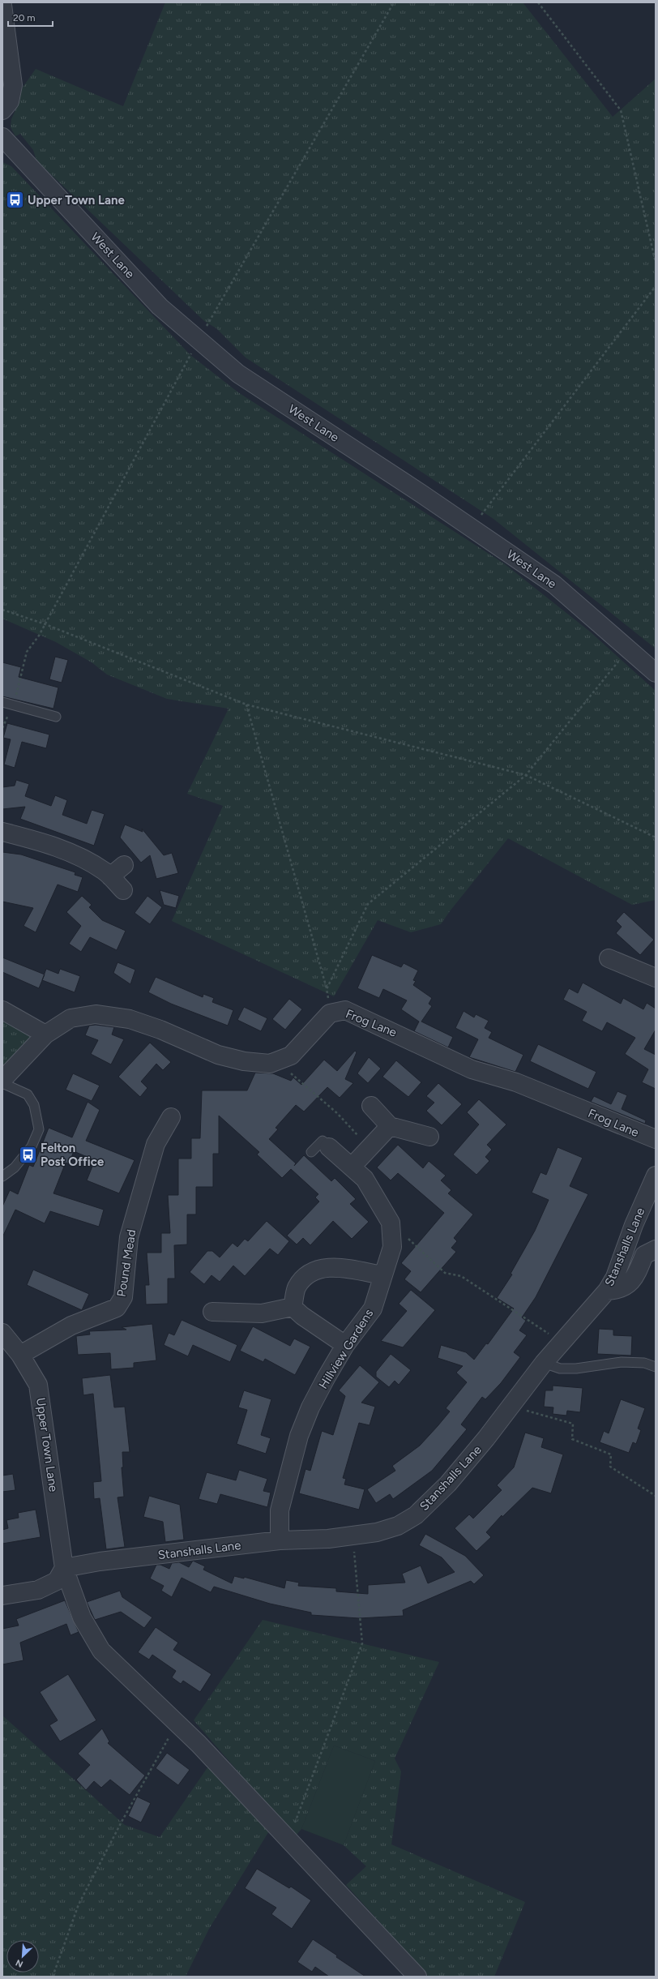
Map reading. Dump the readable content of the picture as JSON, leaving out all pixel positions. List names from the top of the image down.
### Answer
{
  "streets": {
    "street": [
      "West Lane",
      "Frog Lane",
      "Stanshalls Lane",
      "Pound Mead",
      "Hillview Gardens",
      "Upper Town Lane"
    ]
  },
  "crossings": [
    ["Stanshalls Lane", "Hillview Gardens"],
    ["Stanshalls Lane", "Upper Town Lane"],
    ["Pound Mead", "Upper Town Lane"]
  ],
  "places": {
    "bus stop": ["Upper Town Lane", "Felton Post Office"]
  },
  "scale_bar": "20 m",
  "north": "bottom left"
}
